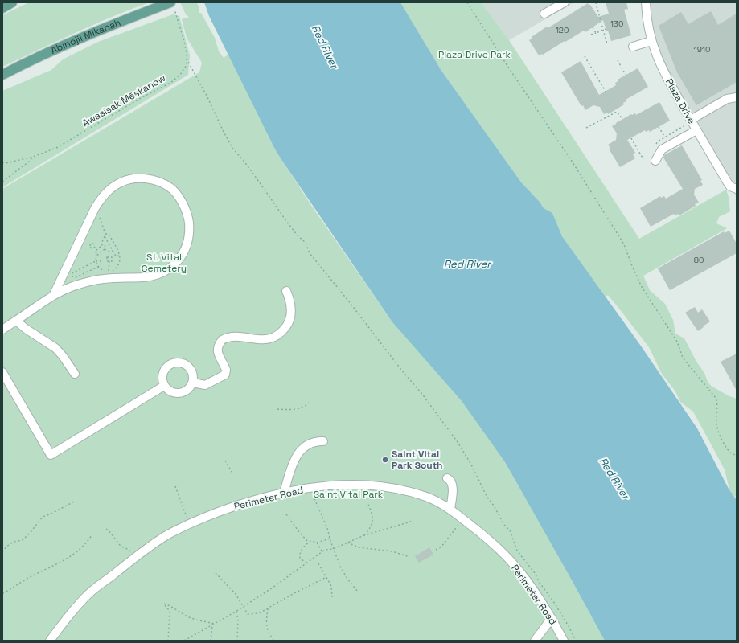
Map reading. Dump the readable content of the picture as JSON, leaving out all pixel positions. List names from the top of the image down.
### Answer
{
  "streets": {
    "main road": ["Abinojii Mikanah"],
    "street": ["Plaza Drive", "Perimeter Road"],
    "path": ["Awasisak Mēskanow"]
  },
  "crossings": [
    ["Abinojii Mikanah", "Awasisak Mēskanow"]
  ],
  "water": ["Red River"],
  "parks": ["Plaza Drive Park", "St. Vital Cemetery", "Saint Vital Park"],
  "places": ["Saint Vital Park South"],
  "house_numbers": [
    "130",
    "120",
    "1910",
    "80"
  ]
}
